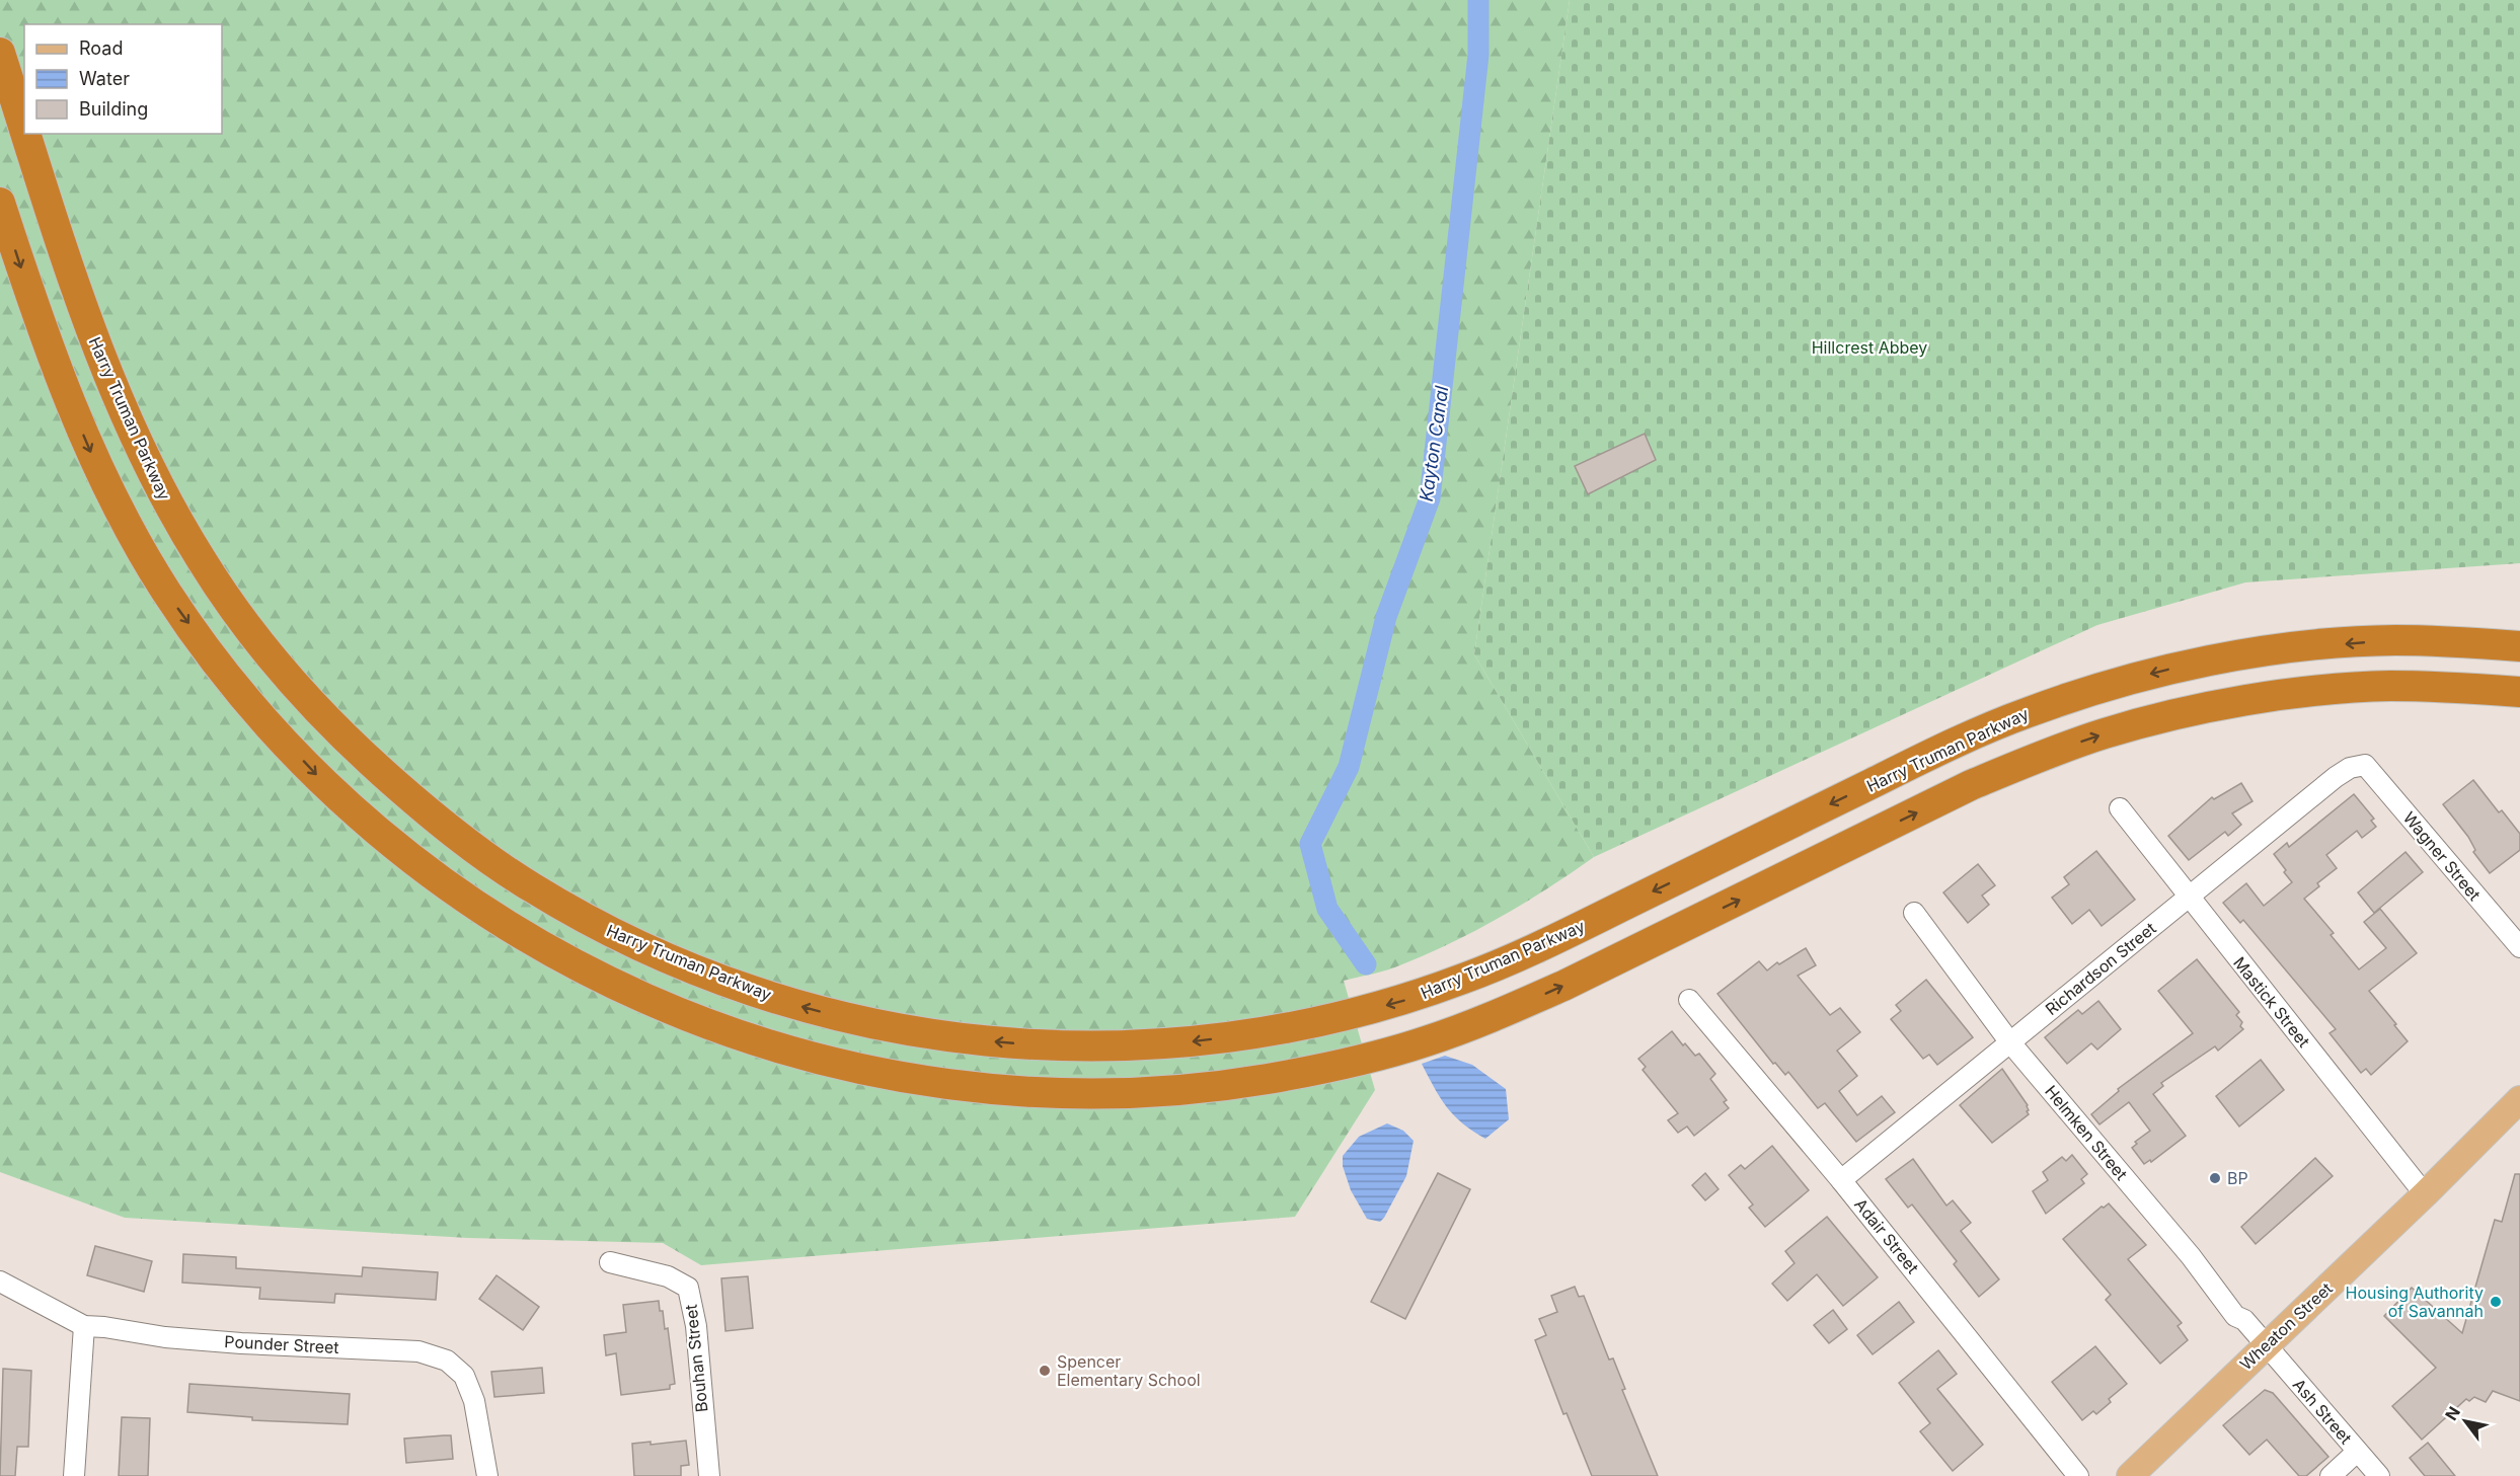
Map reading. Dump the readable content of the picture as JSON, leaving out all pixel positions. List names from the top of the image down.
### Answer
{
  "streets": {
    "highway": ["Harry Truman Parkway"],
    "main road": ["Wheaton Street"],
    "street": [
      "Wagner Street",
      "Richardson Street",
      "Mastick Street",
      "Helmken Street",
      "Adair Street",
      "Pounder Street",
      "Bouhan Street",
      "Ash Street"
    ]
  },
  "crossings": [
    ["Wagner Street", "Richardson Street"],
    ["Richardson Street", "Mastick Street"],
    ["Richardson Street", "Helmken Street"],
    ["Richardson Street", "Adair Street"],
    ["Mastick Street", "Wheaton Street"],
    ["Helmken Street", "Wheaton Street"],
    ["Helmken Street", "Ash Street"],
    ["Wheaton Street", "Ash Street"]
  ],
  "one_way": ["Harry Truman Parkway"],
  "water": ["Kayton Canal"],
  "parks": ["Hillcrest Abbey"],
  "places": ["BP", "Housing Authority of Savannah", "Spencer Elementary School"],
  "legend": ["Road", "Water", "Building"],
  "north": "top left"
}
